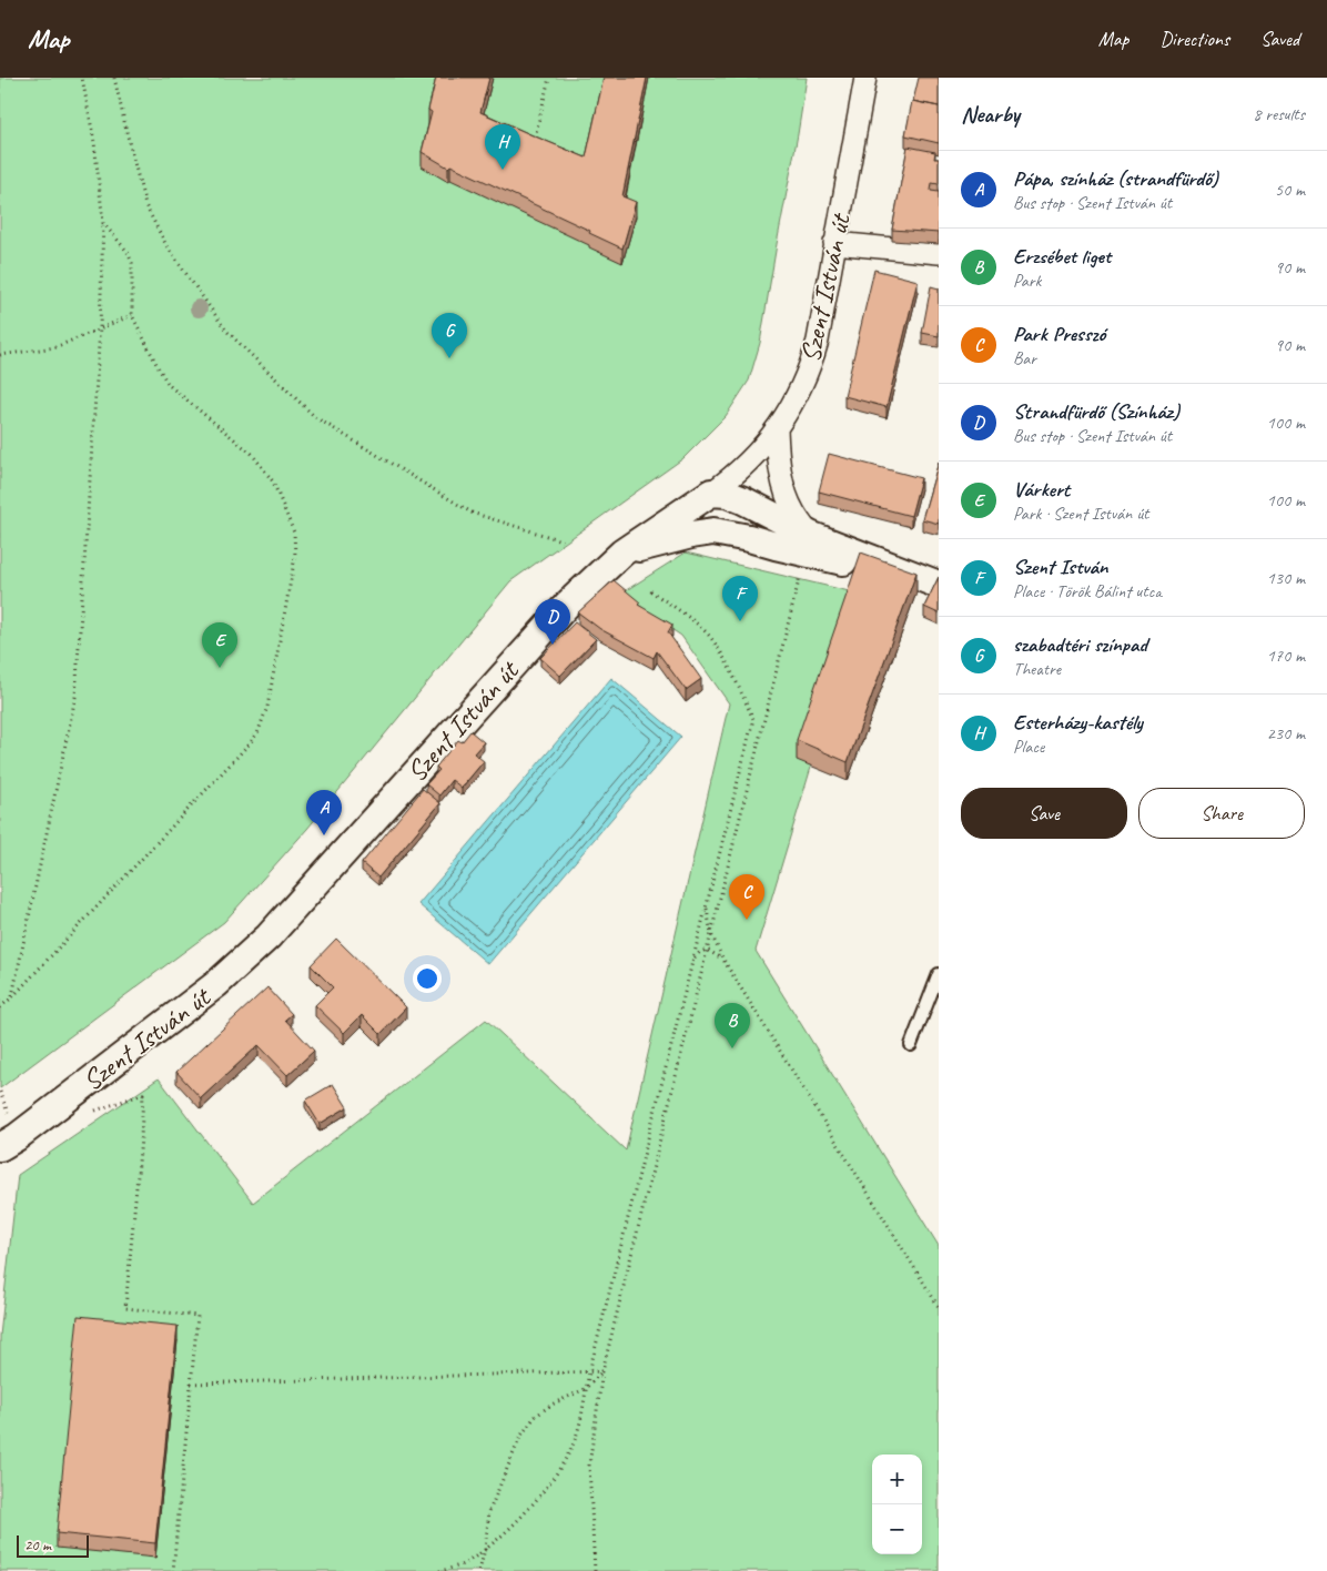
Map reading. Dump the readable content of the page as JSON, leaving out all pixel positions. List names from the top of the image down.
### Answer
{
  "streets": {
    "street": ["Szent István út"]
  },
  "scale_bar": "20 m",
  "page": {
    "header": "Map",
    "nav": ["Map", "Directions", "Saved"],
    "heading": ["Nearby", "8 results"],
    "pins": [
      "H",
      "G",
      "F",
      "D",
      "E",
      "A",
      "C",
      "B"
    ],
    "list": [
      {
        "mark": "A",
        "name": "Pápa, színház (strandfürdő)",
        "note": "Bus stop · Szent István út",
        "value": "50 m"
      },
      {
        "mark": "B",
        "name": "Erzsébet liget",
        "note": "Park",
        "value": "90 m"
      },
      {
        "mark": "C",
        "name": "Park Presszó",
        "note": "Bar",
        "value": "90 m"
      },
      {
        "mark": "D",
        "name": "Strandfürdő (Színház)",
        "note": "Bus stop · Szent István út",
        "value": "100 m"
      },
      {
        "mark": "E",
        "name": "Várkert",
        "note": "Park · Szent István út",
        "value": "100 m"
      },
      {
        "mark": "F",
        "name": "Szent István",
        "note": "Place · Török Bálint utca",
        "value": "130 m"
      },
      {
        "mark": "G",
        "name": "szabadtéri színpad",
        "note": "Theatre",
        "value": "170 m"
      },
      {
        "mark": "H",
        "name": "Esterházy-kastély",
        "note": "Place",
        "value": "230 m"
      }
    ],
    "buttons": ["Save", "Share"],
    "map_buttons": ["+", "−"],
    "scale": "20 m"
  }
}
